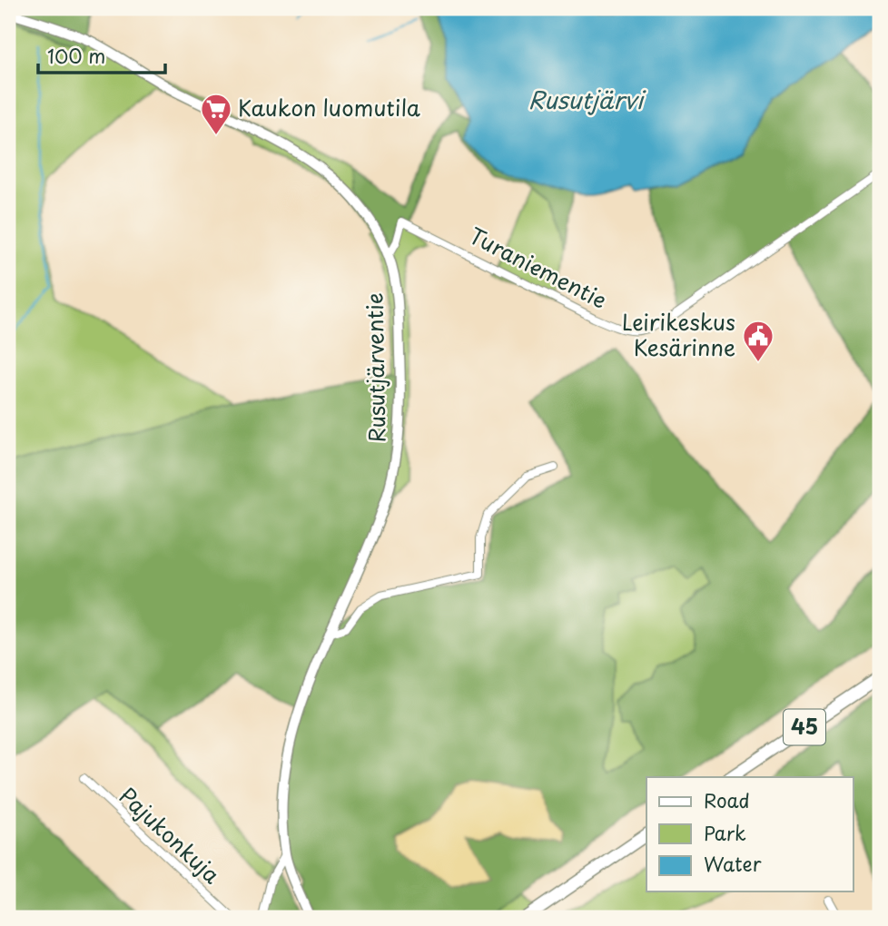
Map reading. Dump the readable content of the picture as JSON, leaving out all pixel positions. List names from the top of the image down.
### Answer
{
  "streets": {
    "main road": ["Rusutjärventie", "45"],
    "street": ["Turaniementie", "Pajukonkuja"]
  },
  "crossings": [
    ["Turaniementie", "Rusutjärventie"]
  ],
  "water": ["Rusutjärvi"],
  "places": {
    "supermarket": ["Kaukon luomutila"],
    "public building": ["Leirikeskus Kesärinne"]
  },
  "legend": ["Road", "Park", "Water"],
  "scale_bar": "100 m"
}
